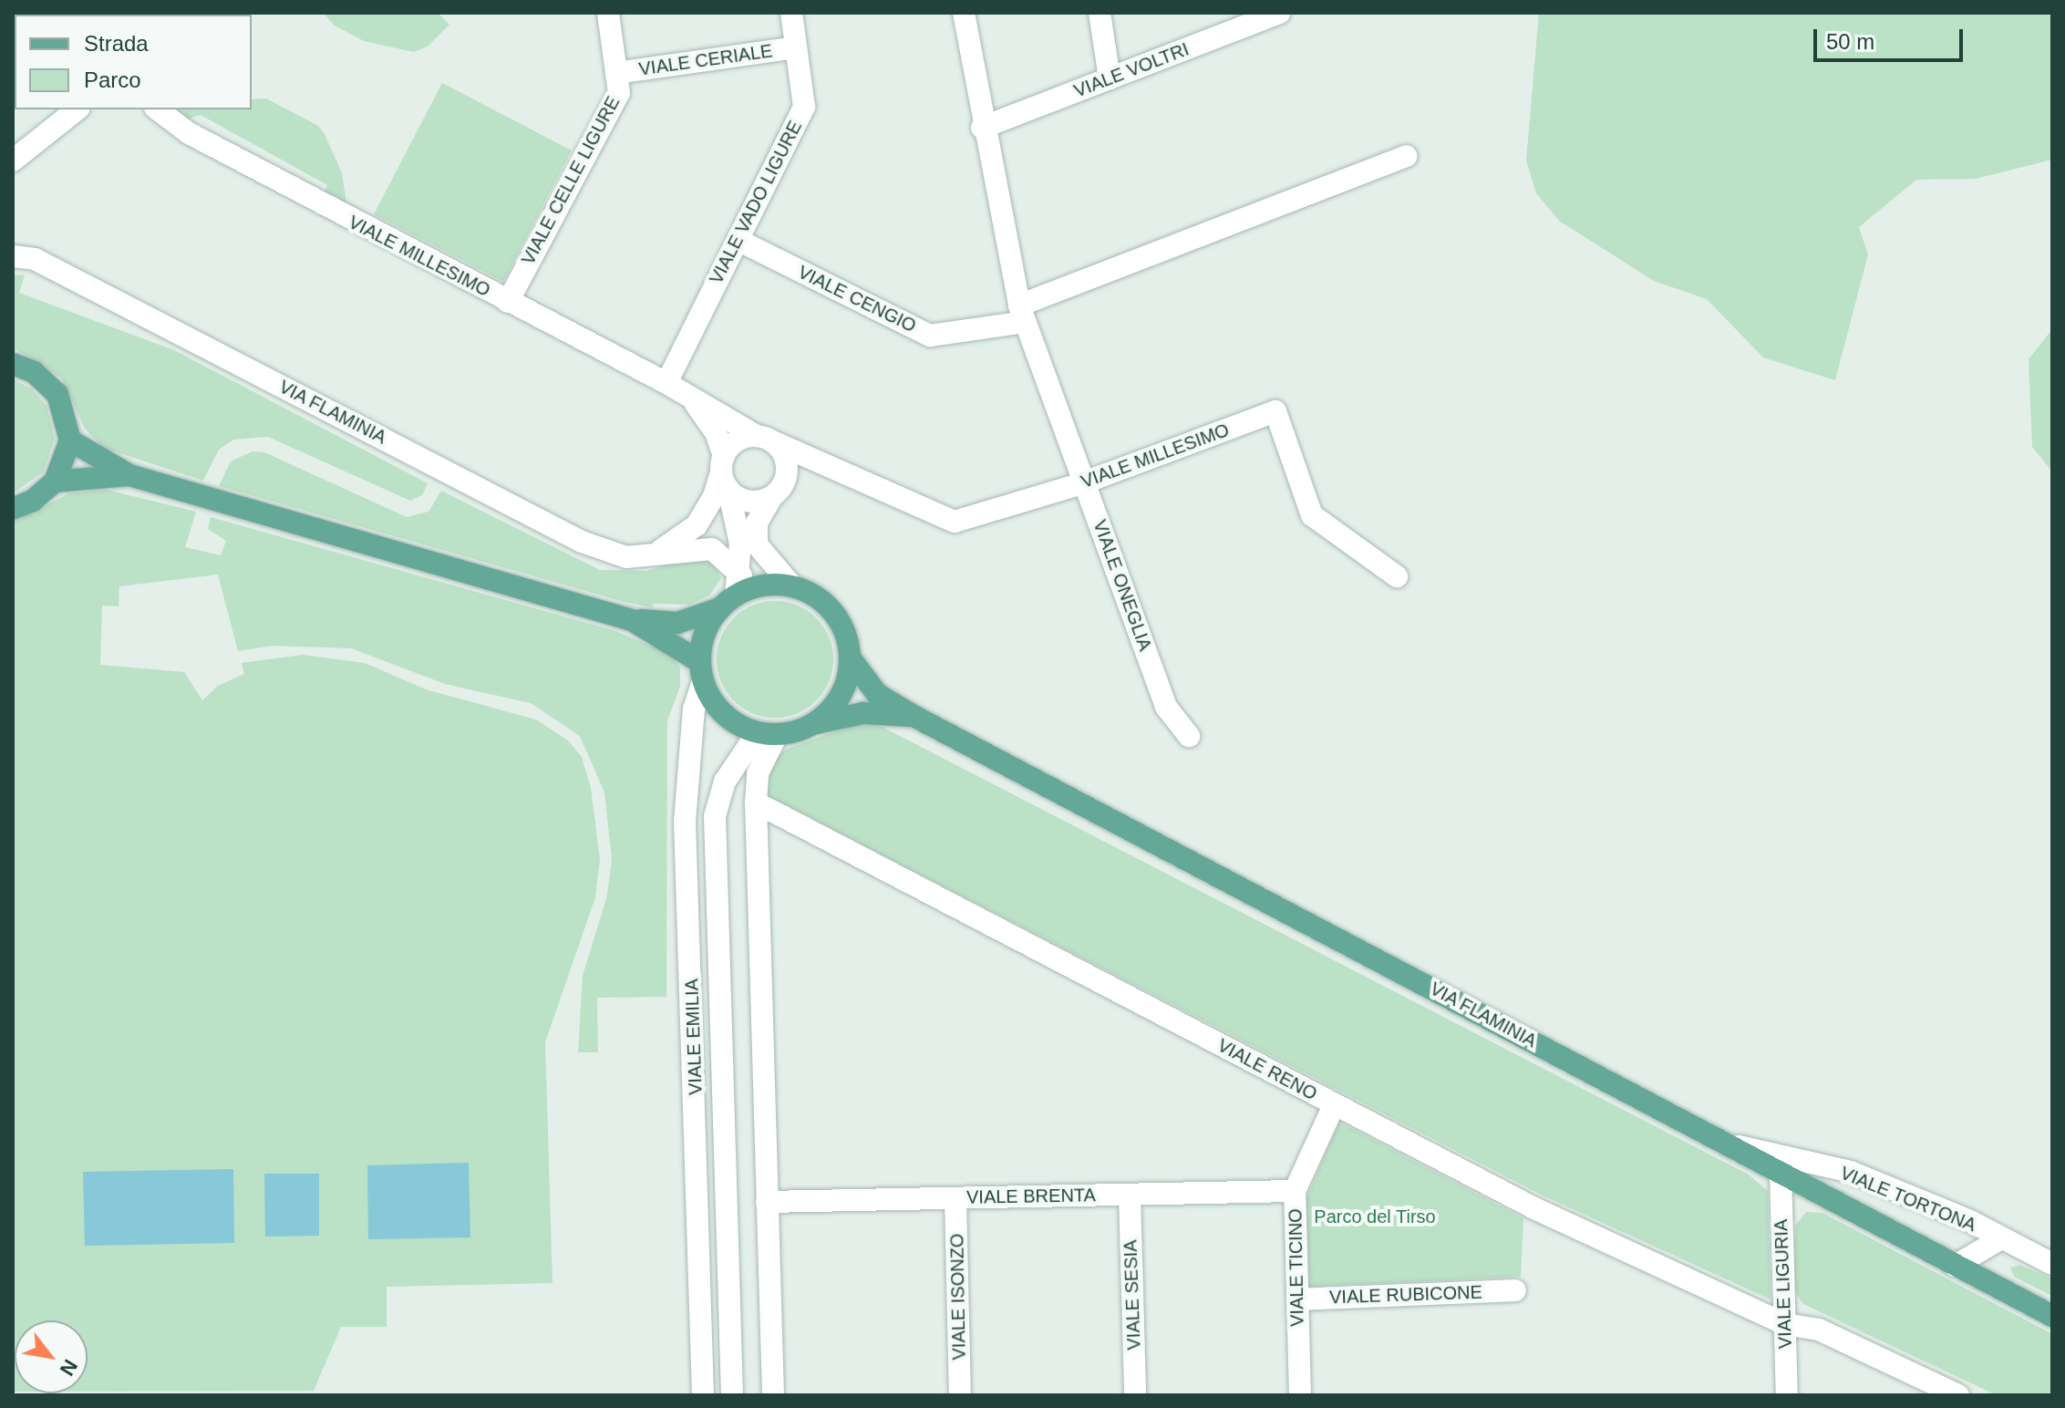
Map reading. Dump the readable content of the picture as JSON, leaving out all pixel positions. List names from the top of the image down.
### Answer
{
  "streets": {
    "main road": ["VIA FLAMINIA"],
    "street": [
      "VIALE CERIALE",
      "VIALE VOLTRI",
      "VIALE CELLE LIGURE",
      "VIALE VADO LIGURE",
      "VIALE MILLESIMO",
      "VIALE CENGIO",
      "VIALE ONEGLIA",
      "VIALE EMILIA",
      "VIALE RENO",
      "VIALE BRENTA",
      "VIALE TORTONA",
      "VIALE TICINO",
      "VIALE LIGURIA",
      "VIALE SESIA",
      "VIALE RUBICONE",
      "VIALE ISONZO"
    ]
  },
  "crossings": [
    ["VIALE CERIALE", "VIALE CELLE LIGURE"],
    ["VIALE CERIALE", "VIALE VADO LIGURE"],
    ["VIALE VOLTRI", "VIALE ONEGLIA"],
    ["VIALE CELLE LIGURE", "VIALE MILLESIMO"],
    ["VIALE VADO LIGURE", "VIALE MILLESIMO"],
    ["VIALE VADO LIGURE", "VIALE CENGIO"],
    ["VIALE MILLESIMO", "VIA FLAMINIA"],
    ["VIALE MILLESIMO", "VIALE ONEGLIA"],
    ["VIALE MILLESIMO", "VIALE EMILIA"],
    ["VIALE CENGIO", "VIALE ONEGLIA"],
    ["VIA FLAMINIA", "VIALE EMILIA"],
    ["VIA FLAMINIA", "VIALE TORTONA"],
    ["VIA FLAMINIA", "VIALE LIGURIA"],
    ["VIALE RENO", "VIALE TICINO"],
    ["VIALE RENO", "VIALE LIGURIA"],
    ["VIALE BRENTA", "VIALE TICINO"],
    ["VIALE BRENTA", "VIALE SESIA"],
    ["VIALE BRENTA", "VIALE ISONZO"],
    ["VIALE TICINO", "VIALE RUBICONE"]
  ],
  "parks": ["Parco del Tirso"],
  "legend": ["Strada", "Parco"],
  "scale_bar": "50 m",
  "north": "bottom right"
}
